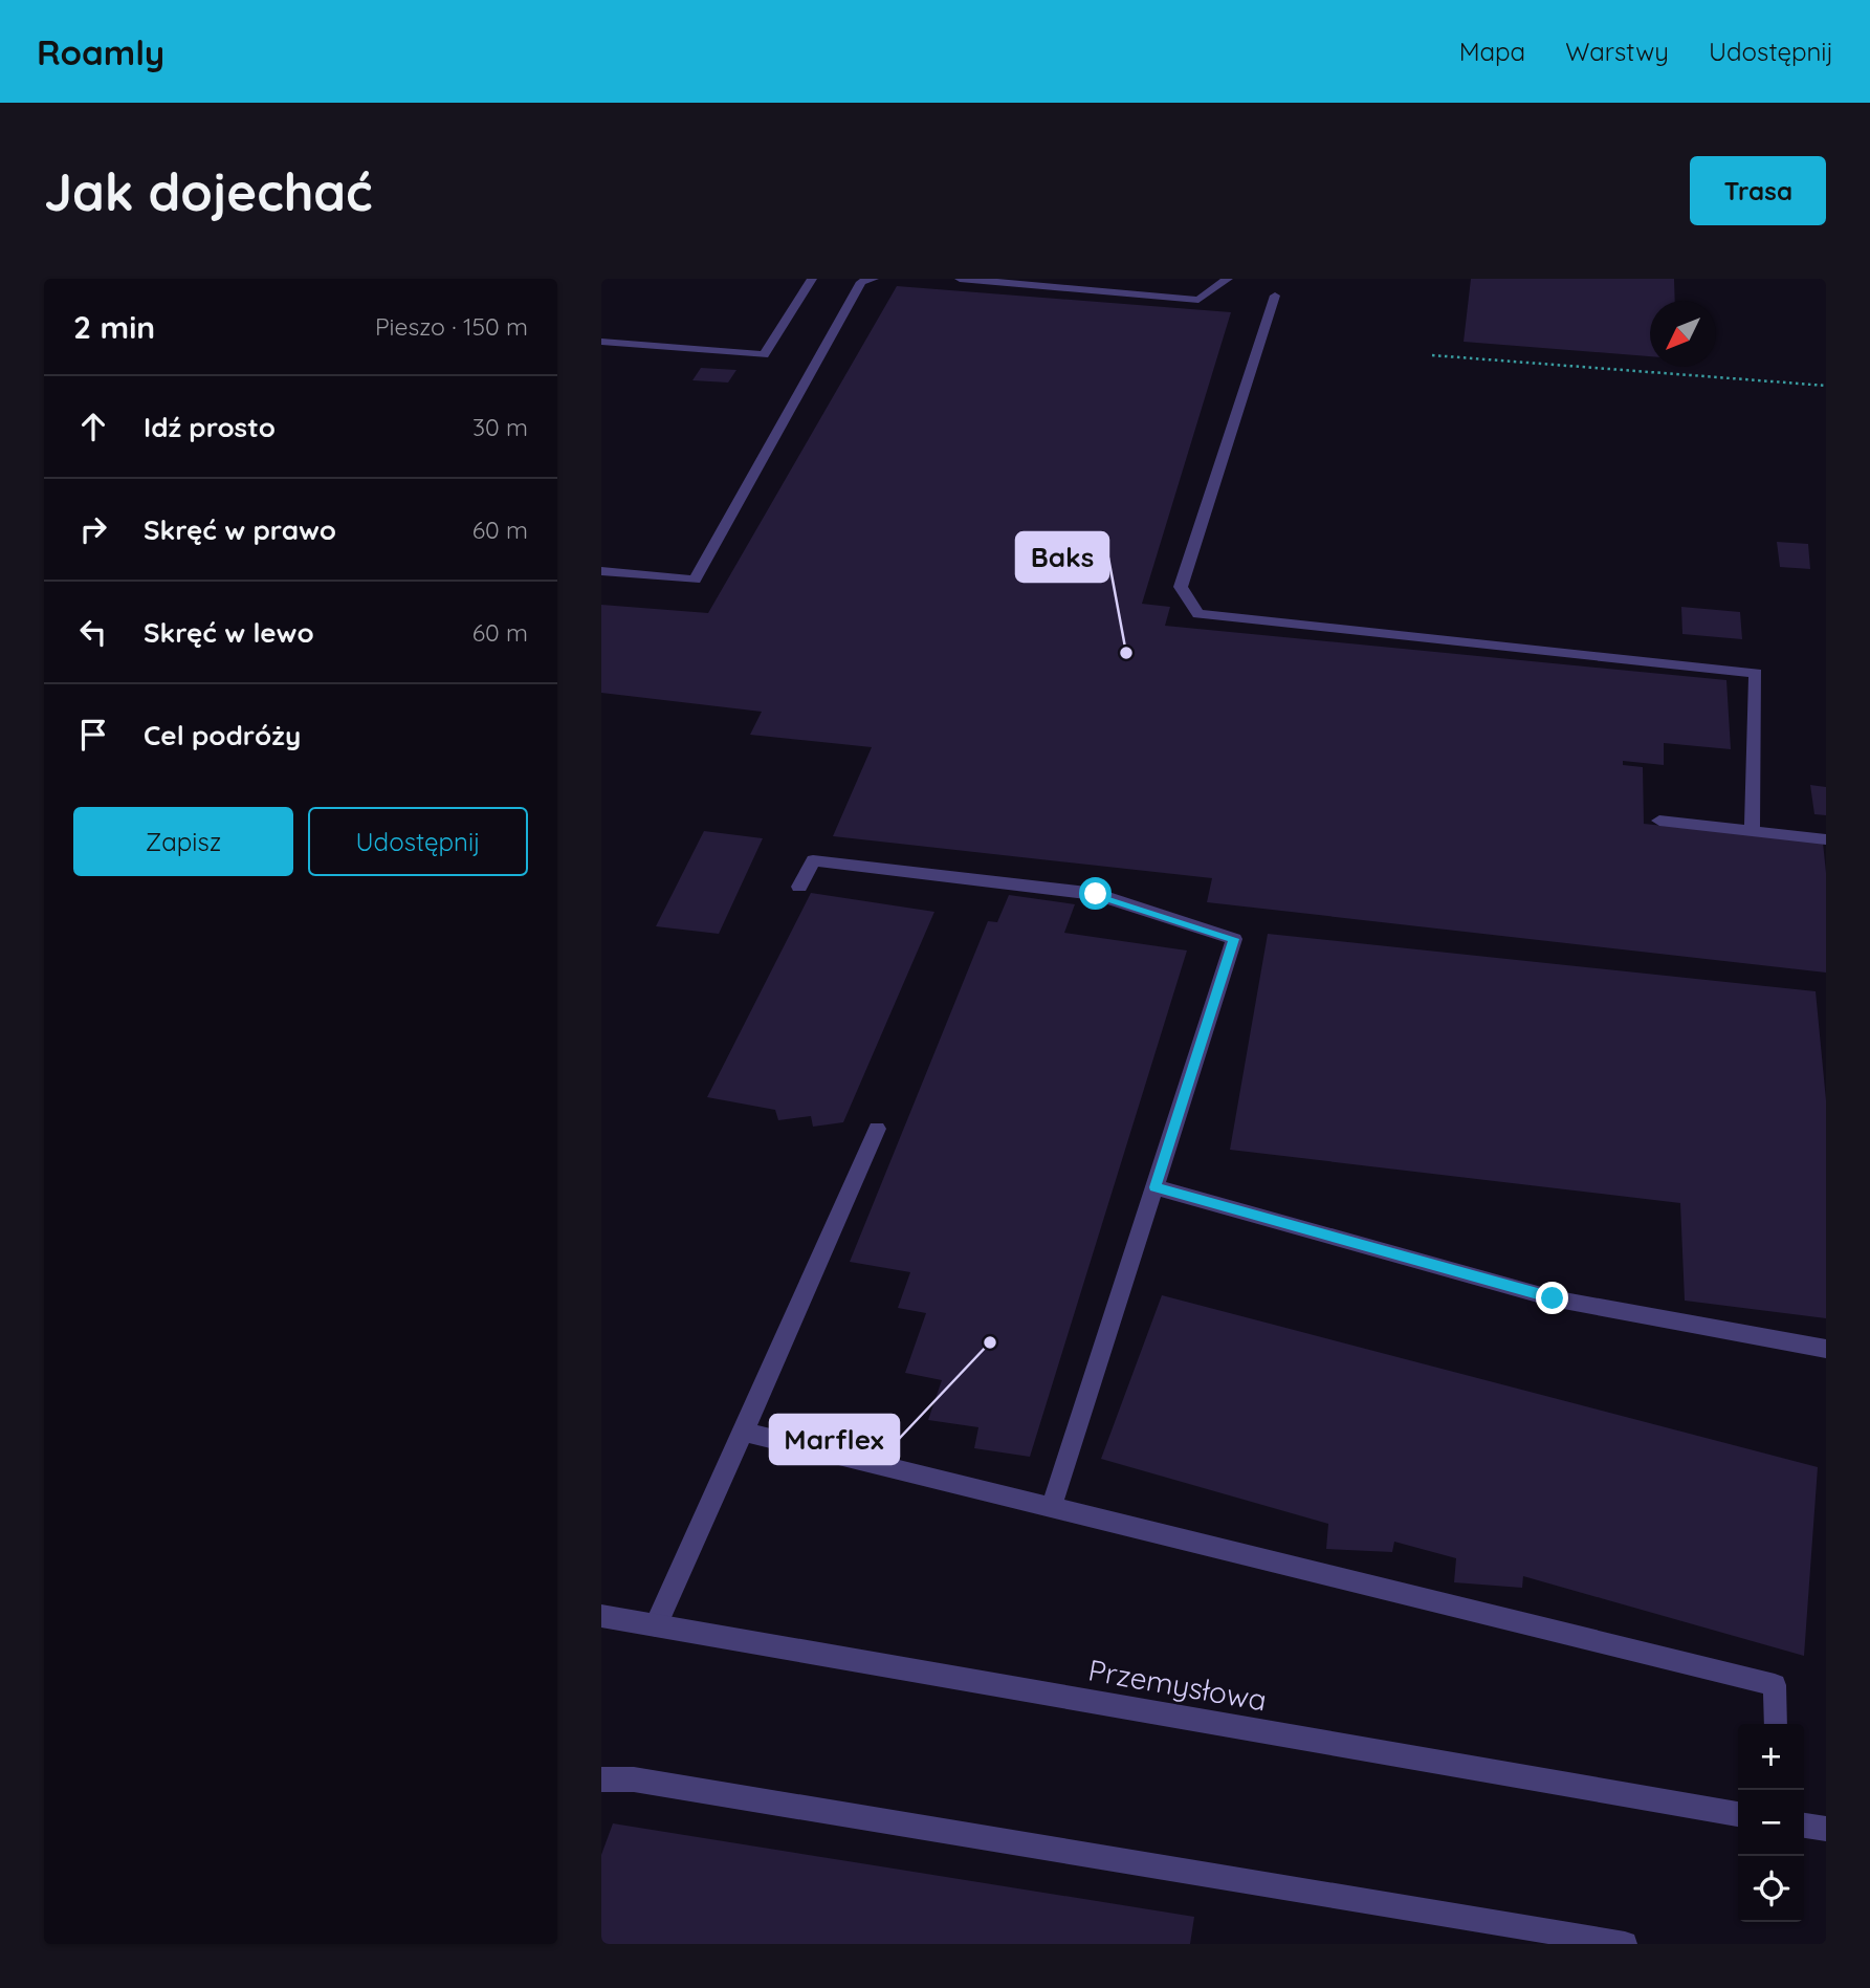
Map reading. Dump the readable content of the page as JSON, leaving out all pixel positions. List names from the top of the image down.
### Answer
{
  "streets": {
    "street": ["Przemysłowa"]
  },
  "places": ["Baks", "Marflex"],
  "north": "bottom left",
  "page": {
    "header": "Roamly",
    "nav": ["Mapa", "Warstwy", "Udostępnij"],
    "buttons": [
      "Trasa",
      ["Zapisz", "Udostępnij"]
    ],
    "title": "Jak dojechać",
    "heading": ["2 min", "Pieszo · 150 m"],
    "list": [
      ["Idź prosto", "30 m"],
      ["Skręć w prawo", "60 m"],
      ["Skręć w lewo", "60 m"],
      "Cel podróży"
    ],
    "map_buttons": ["+", "−"]
  }
}
